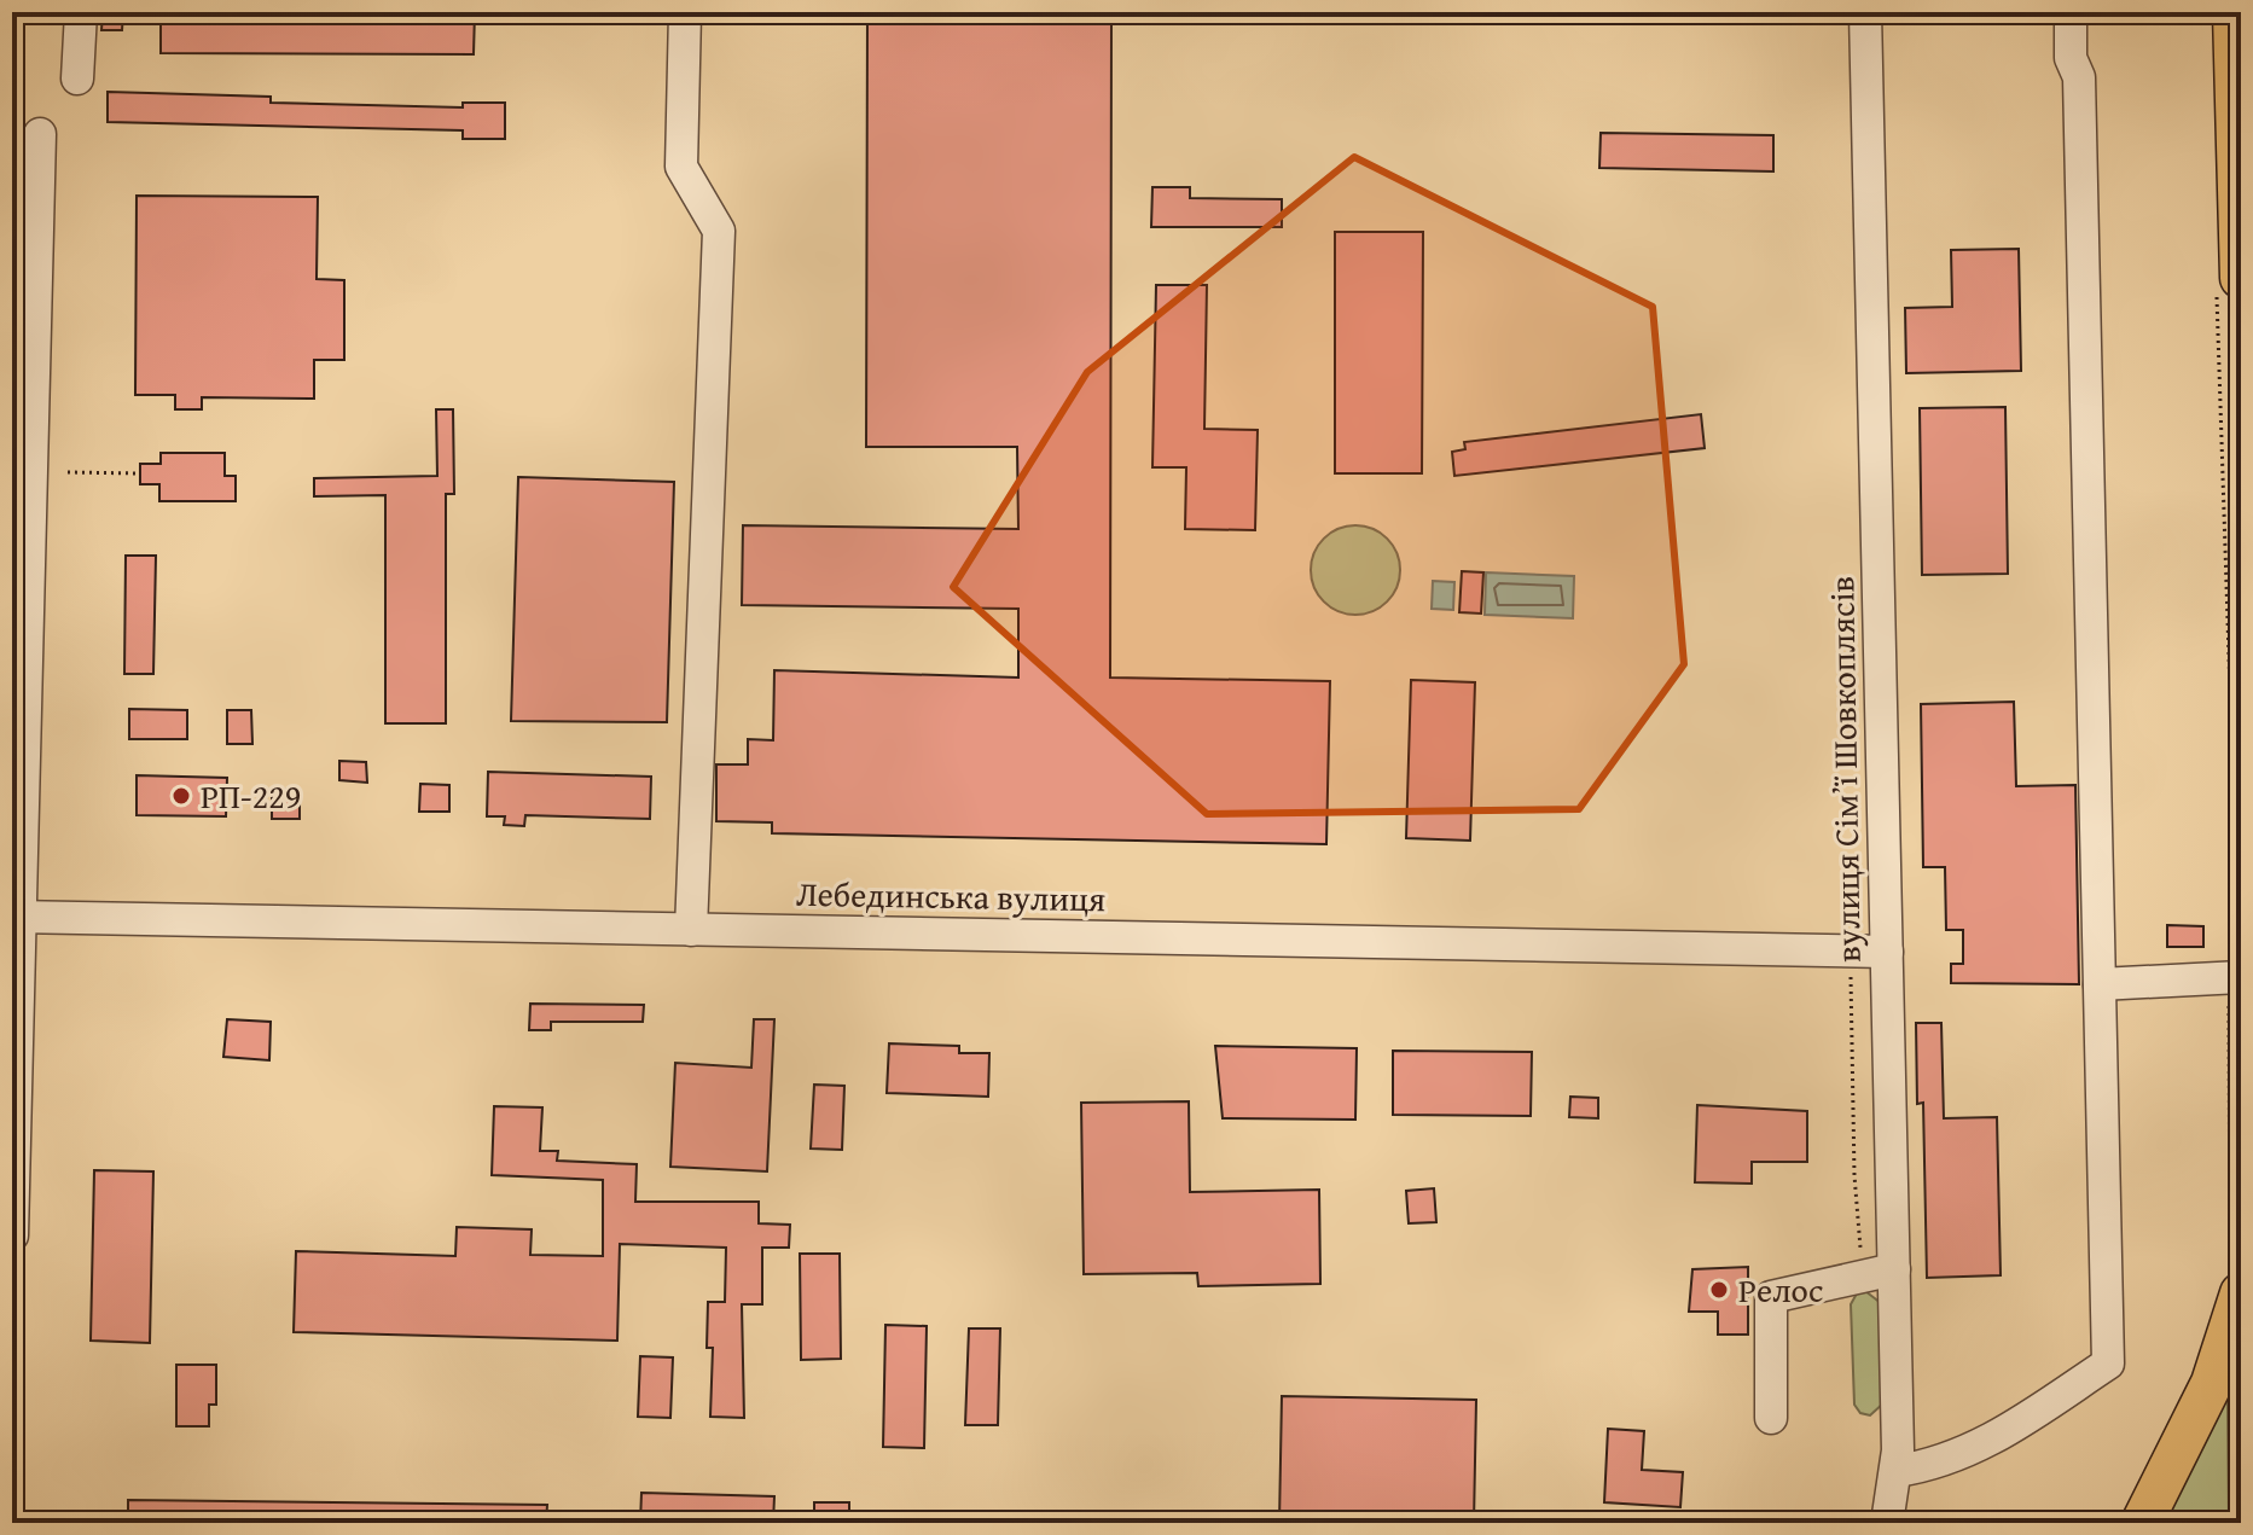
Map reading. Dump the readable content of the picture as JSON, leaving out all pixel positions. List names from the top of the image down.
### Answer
{
  "streets": {
    "street": ["вулиця Сімʼї Шовкоплясів", "Лебединська вулиця"]
  },
  "crossings": [
    ["вулиця Сімʼї Шовкоплясів", "Лебединська вулиця"]
  ],
  "places": ["РП-229", "Релос"]
}
